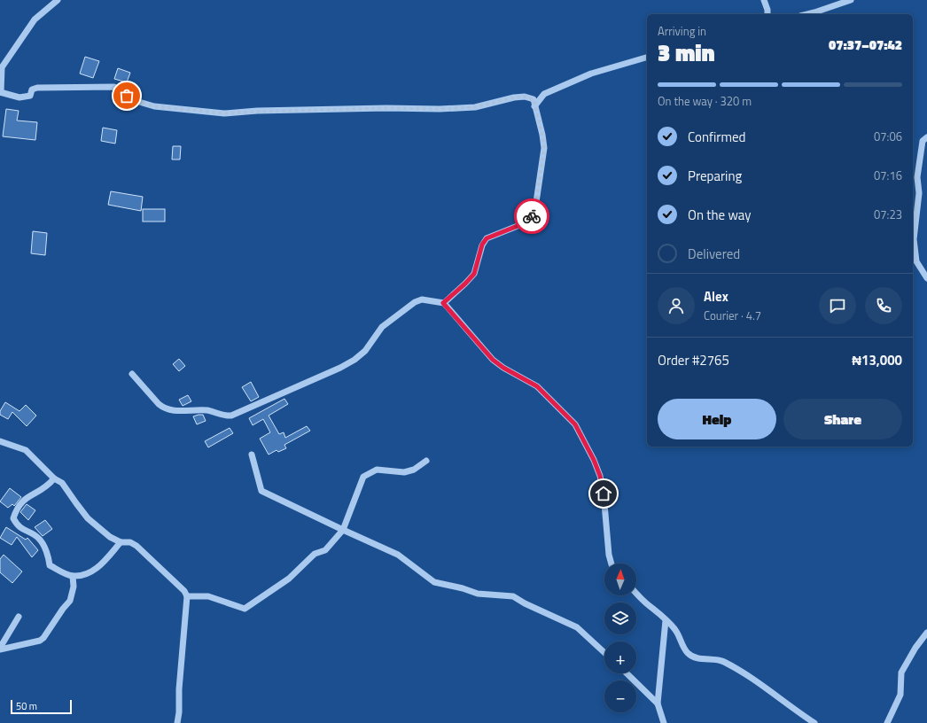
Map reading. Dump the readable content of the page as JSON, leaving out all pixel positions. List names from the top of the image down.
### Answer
{
  "scale_bar": "50 m",
  "north": "top",
  "page": {
    "heading": ["3 min", "Arriving in", "07:37–07:42"],
    "panel": [
      "Alex",
      "Courier · 4.7",
      "Order #2765",
      "₦13,000"
    ],
    "bar": "On the way · 320 m",
    "list": [
      ["Confirmed", "07:06"],
      ["Preparing", "07:16"],
      ["On the way", "07:23"],
      "Delivered"
    ],
    "buttons": ["Help", "Share"],
    "map_buttons": ["+", "−"],
    "scale": "50 m"
  }
}
